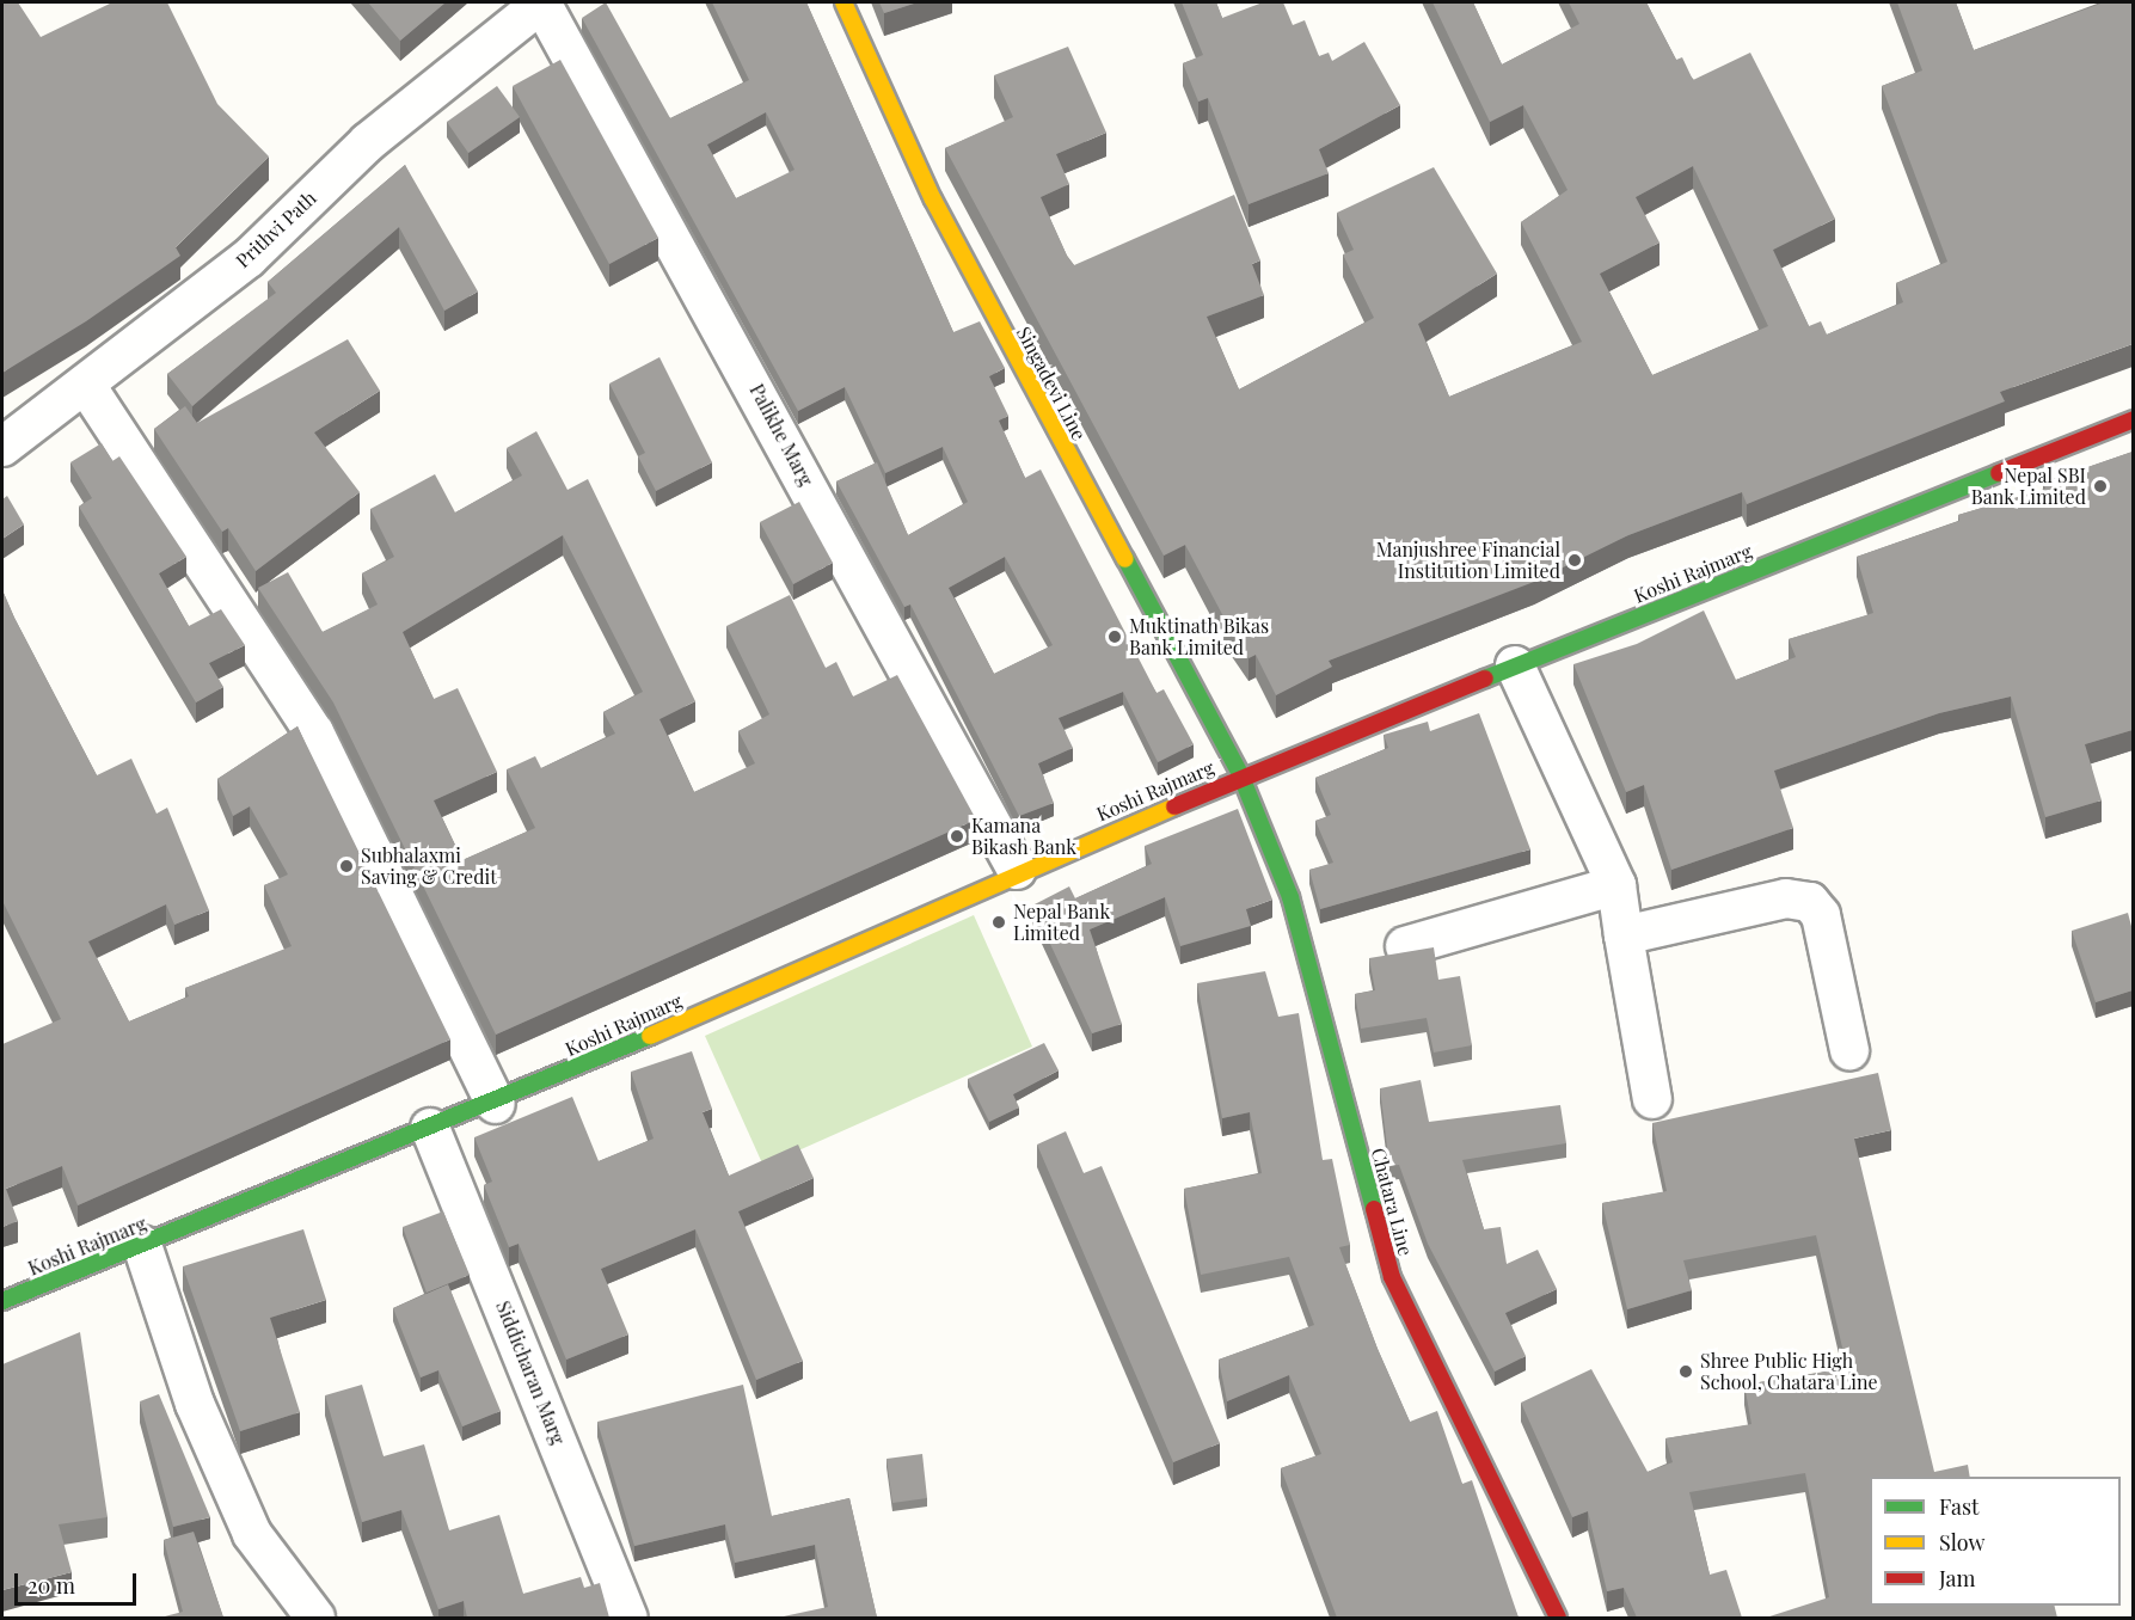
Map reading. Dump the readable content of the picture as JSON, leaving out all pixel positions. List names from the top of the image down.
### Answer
{
  "streets": {
    "main road": ["Singadevi Line", "Koshi Rajmarg", "Chatara Line"],
    "street": ["Prithvi Path", "Palikhe Marg", "Siddicharan Marg"]
  },
  "crossings": [
    ["Prithvi Path", "Palikhe Marg"],
    ["Singadevi Line", "Koshi Rajmarg"],
    ["Singadevi Line", "Chatara Line"],
    ["Palikhe Marg", "Koshi Rajmarg"],
    ["Koshi Rajmarg", "Chatara Line"],
    ["Koshi Rajmarg", "Siddicharan Marg"]
  ],
  "places": [
    "Nepal SBI Bank Limited",
    "Manjushree Financial Institution Limited",
    "Muktinath Bikas Bank Limited",
    "Kamana Bikash Bank",
    "Subhalaxmi Saving & Credit",
    "Nepal Bank Limited",
    "Shree Public High School, Chatara Line"
  ],
  "legend": ["Fast", "Slow", "Jam"],
  "scale_bar": "20 m"
}
